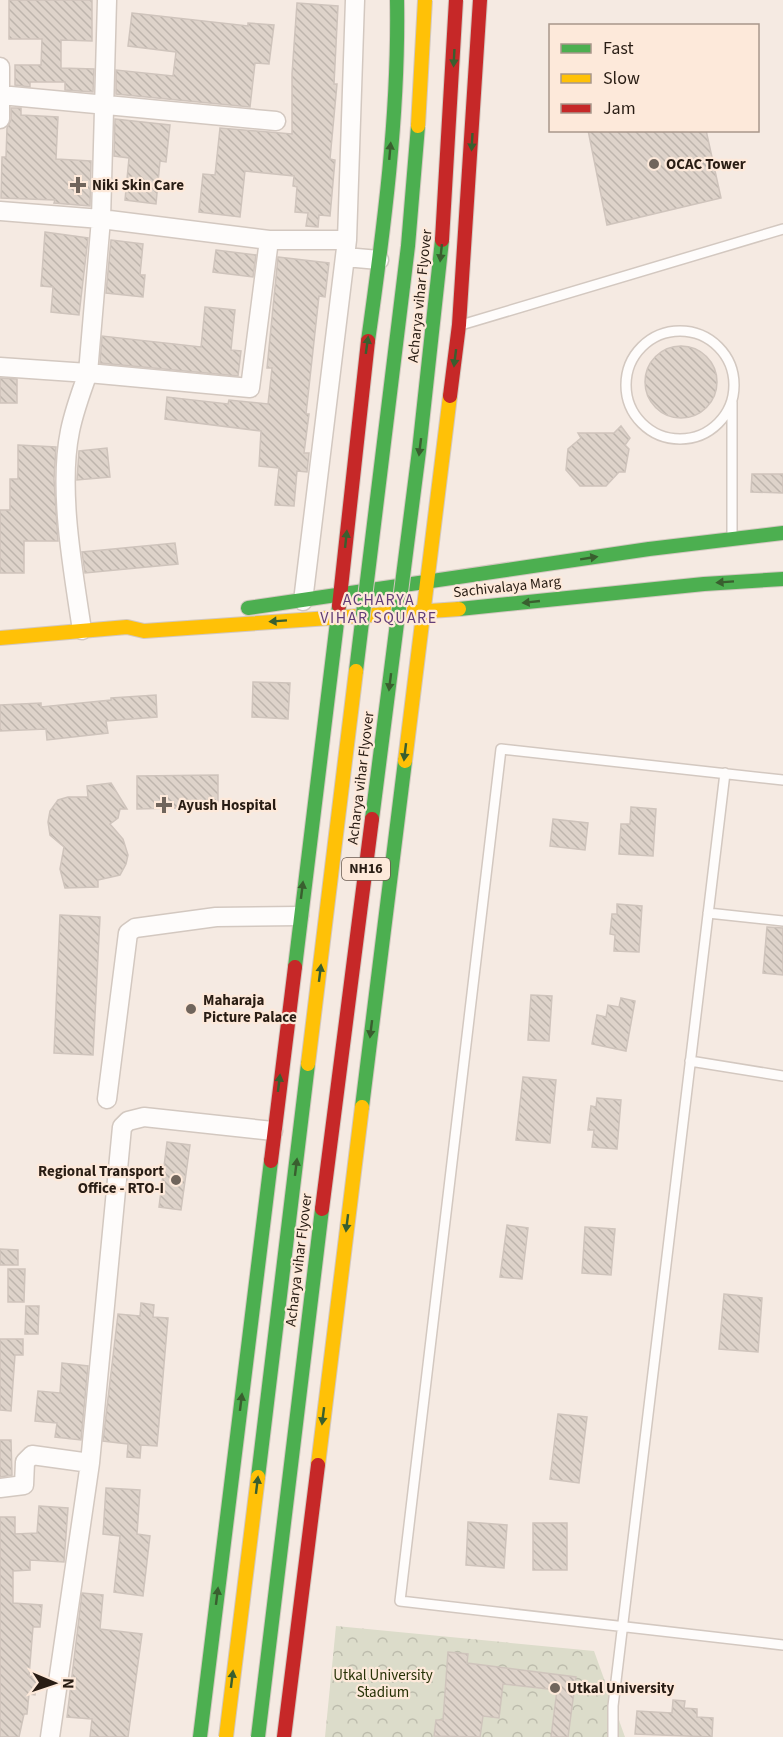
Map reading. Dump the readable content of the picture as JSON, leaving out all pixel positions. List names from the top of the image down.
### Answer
{
  "streets": {
    "main road": ["Acharya vihar Flyover", "Sachivalaya Marg", "NH16"]
  },
  "districts": ["ACHARYA VIHAR SQUARE"],
  "parks": ["Utkal University Stadium"],
  "places": {
    "other": [
      "OCAC Tower",
      "Maharaja Picture Palace",
      "Regional Transport Office - RTO-I",
      "Utkal University"
    ],
    "health": ["Niki Skin Care", "Ayush Hospital"]
  },
  "legend": ["Fast", "Slow", "Jam"],
  "north": "right"
}
